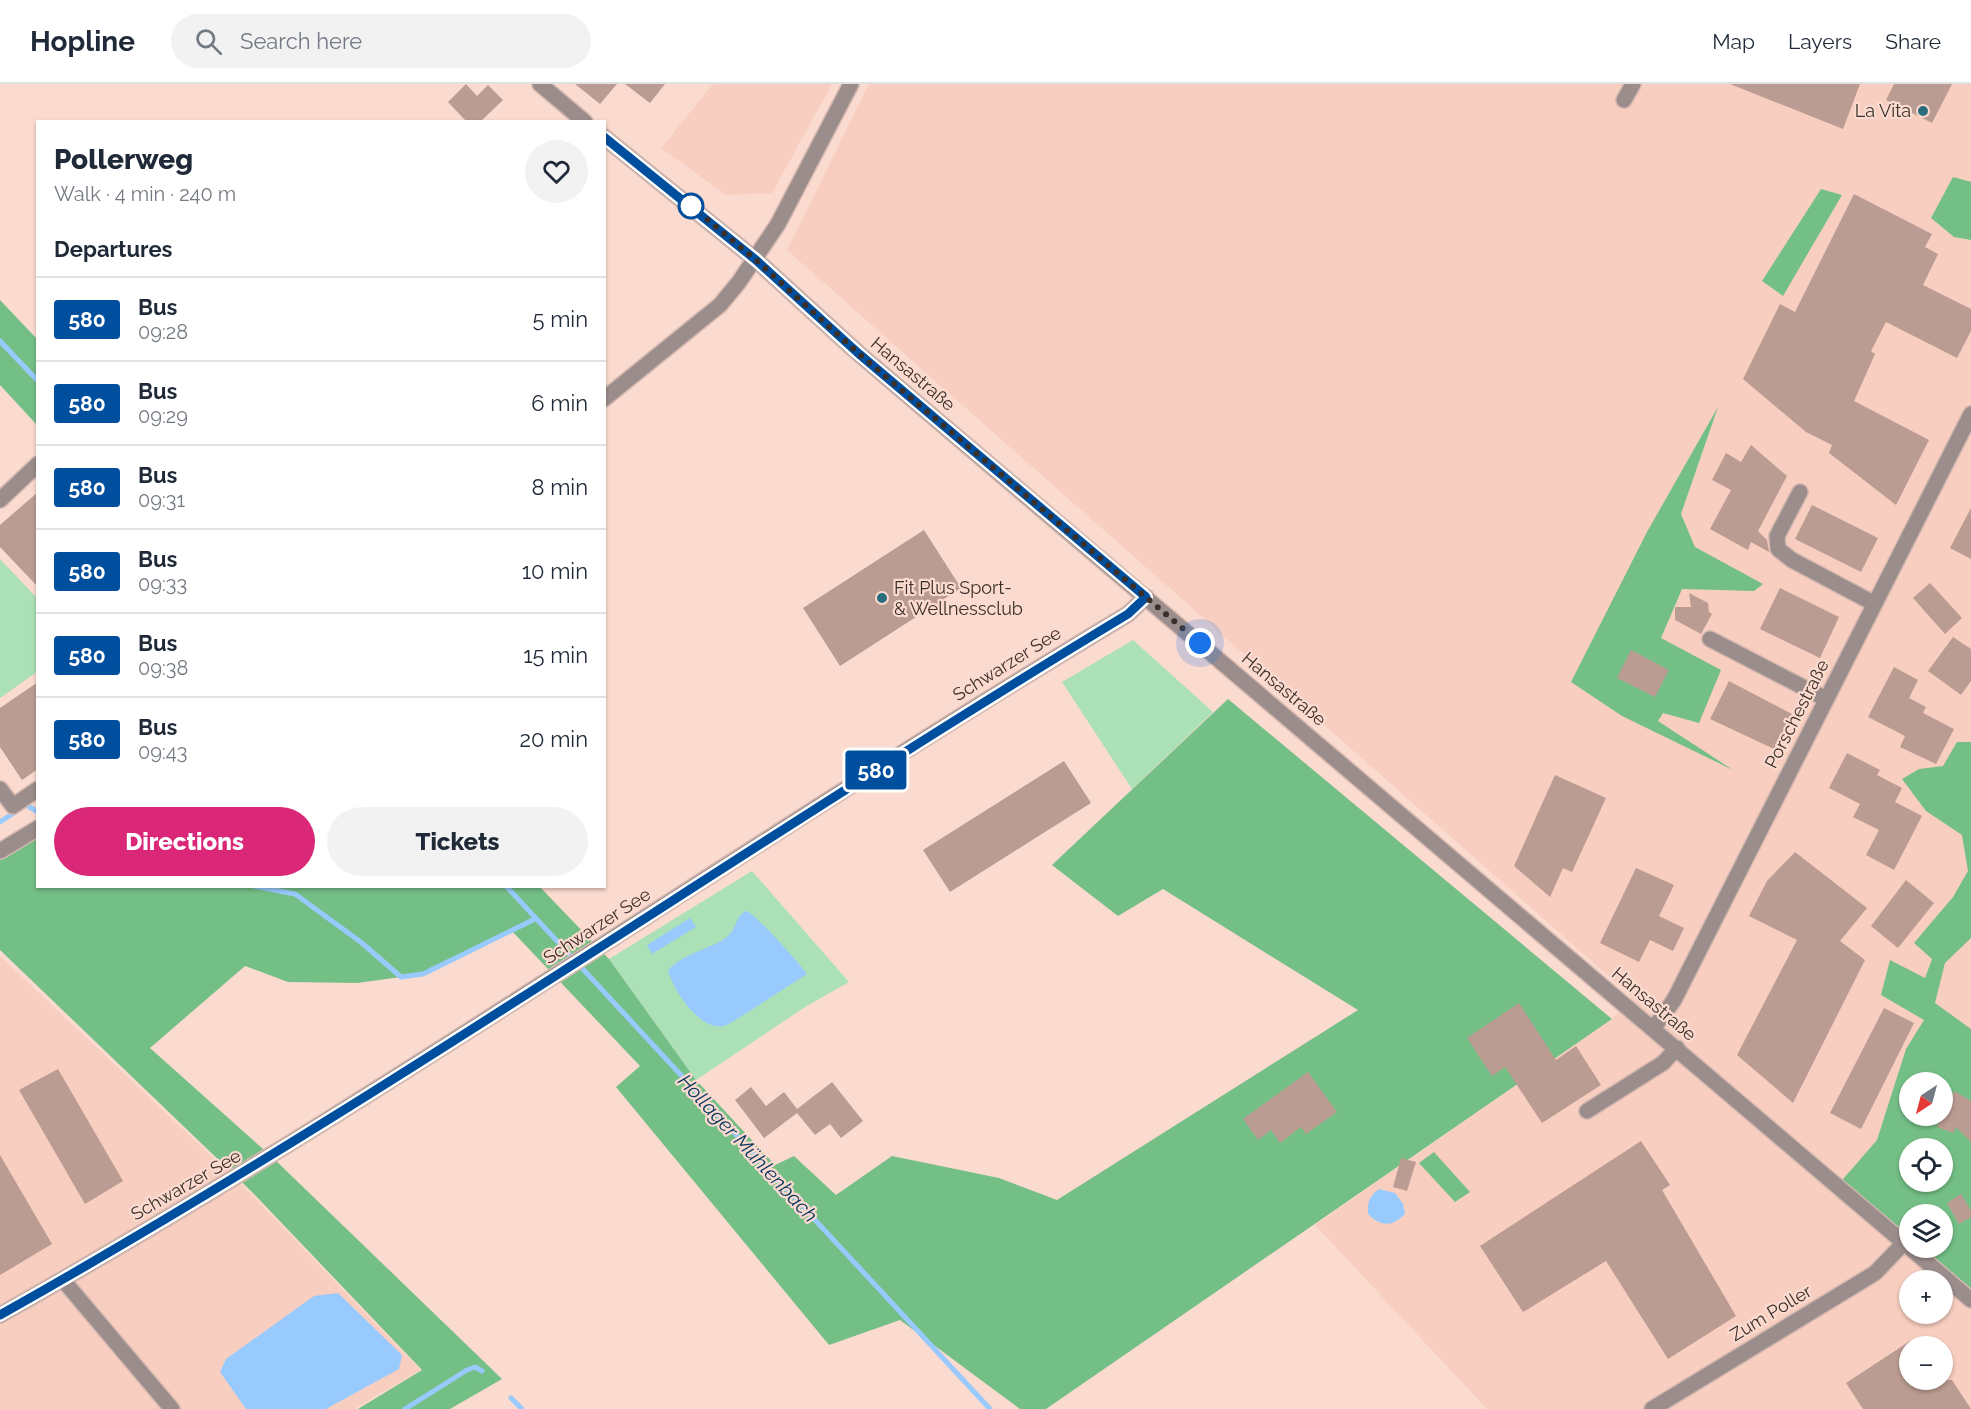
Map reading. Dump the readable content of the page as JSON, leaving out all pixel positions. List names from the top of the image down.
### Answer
{
  "streets": {
    "street": [
      "Hansastraße",
      "Schwarzer See",
      "Porschestraße",
      "Zum Poller"
    ]
  },
  "crossings": [
    ["Hansastraße", "Schwarzer See"],
    ["Hansastraße", "Porschestraße"]
  ],
  "water": ["Hollager Mühlenbach"],
  "places": ["La Vita", "Fit Plus Sport- & Wellnessclub"],
  "lines": ["bus line 580"],
  "north": "bottom left",
  "page": {
    "header": "Hopline",
    "search": "Search here",
    "nav": ["Map", "Layers", "Share"],
    "on_map": "580",
    "heading": [
      ["Pollerweg", "Walk · 4 min · 240 m"],
      "Departures"
    ],
    "list": [
      {
        "mark": "580",
        "name": "Bus",
        "note": "09:28",
        "value": "5 min"
      },
      {
        "mark": "580",
        "name": "Bus",
        "note": "09:29",
        "value": "6 min"
      },
      {
        "mark": "580",
        "name": "Bus",
        "note": "09:31",
        "value": "8 min"
      },
      {
        "mark": "580",
        "name": "Bus",
        "note": "09:33",
        "value": "10 min"
      },
      {
        "mark": "580",
        "name": "Bus",
        "note": "09:38",
        "value": "15 min"
      },
      {
        "mark": "580",
        "name": "Bus",
        "note": "09:43",
        "value": "20 min"
      }
    ],
    "buttons": ["Directions", "Tickets"],
    "map_buttons": ["+", "−"]
  }
}
